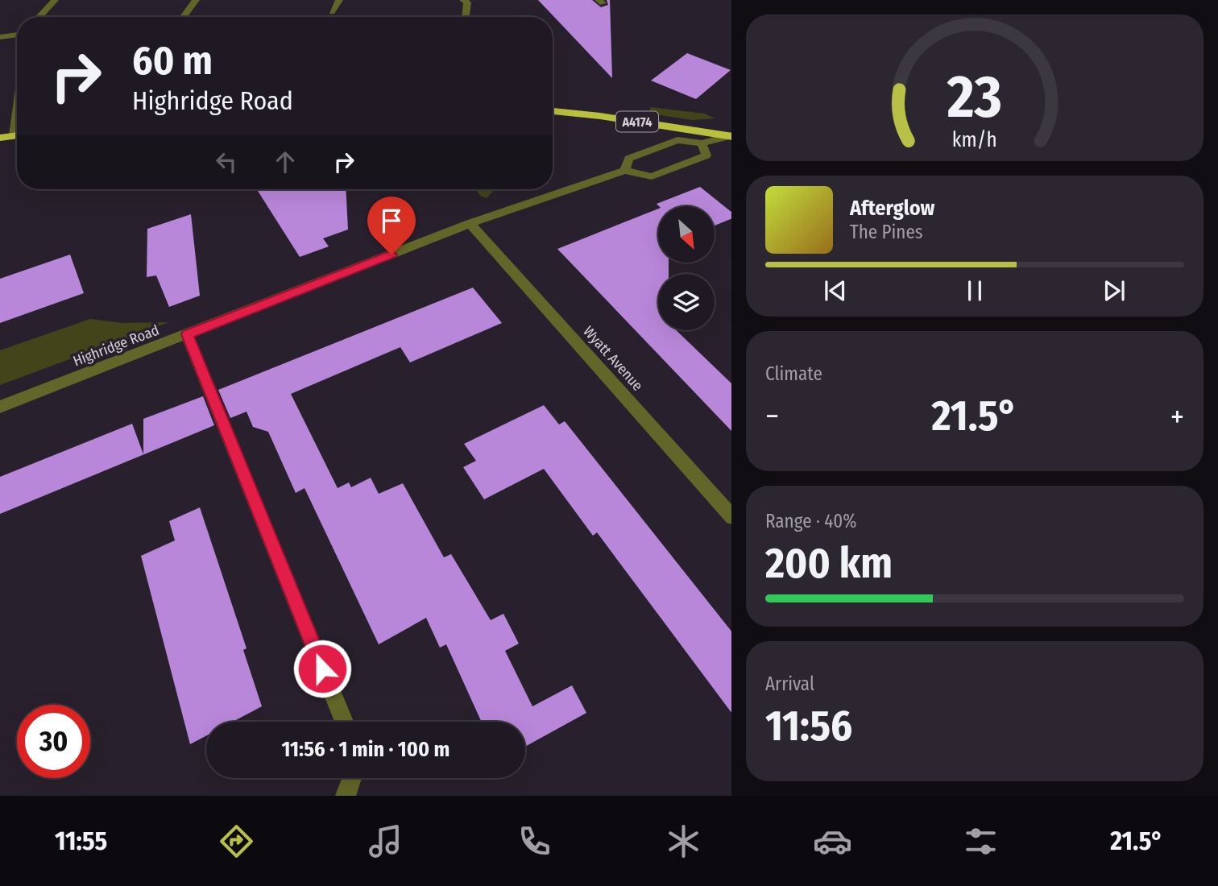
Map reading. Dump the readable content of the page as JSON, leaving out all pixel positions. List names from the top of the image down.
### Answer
{
  "streets": {
    "highway": ["A4174"],
    "street": ["Highridge Road", "Wyatt Avenue"]
  },
  "crossings": [
    ["A4174", "Highridge Road"],
    ["Highridge Road", "Wyatt Avenue"]
  ],
  "north": "bottom right",
  "page": {
    "turn": ["60 m", "Highridge Road"],
    "song": ["Afterglow", "The Pines"],
    "tile": [
      "Climate",
      ["Range · 40%", "200 km"],
      ["Arrival", "11:56"]
    ],
    "heat": ["−", "21.5°", "+"],
    "limit": "30",
    "trip": "11:56 · 1 min · 100 m",
    "tabs": ["11:55", "21.5°"],
    "gauge": ["23", "km/h"]
  }
}
